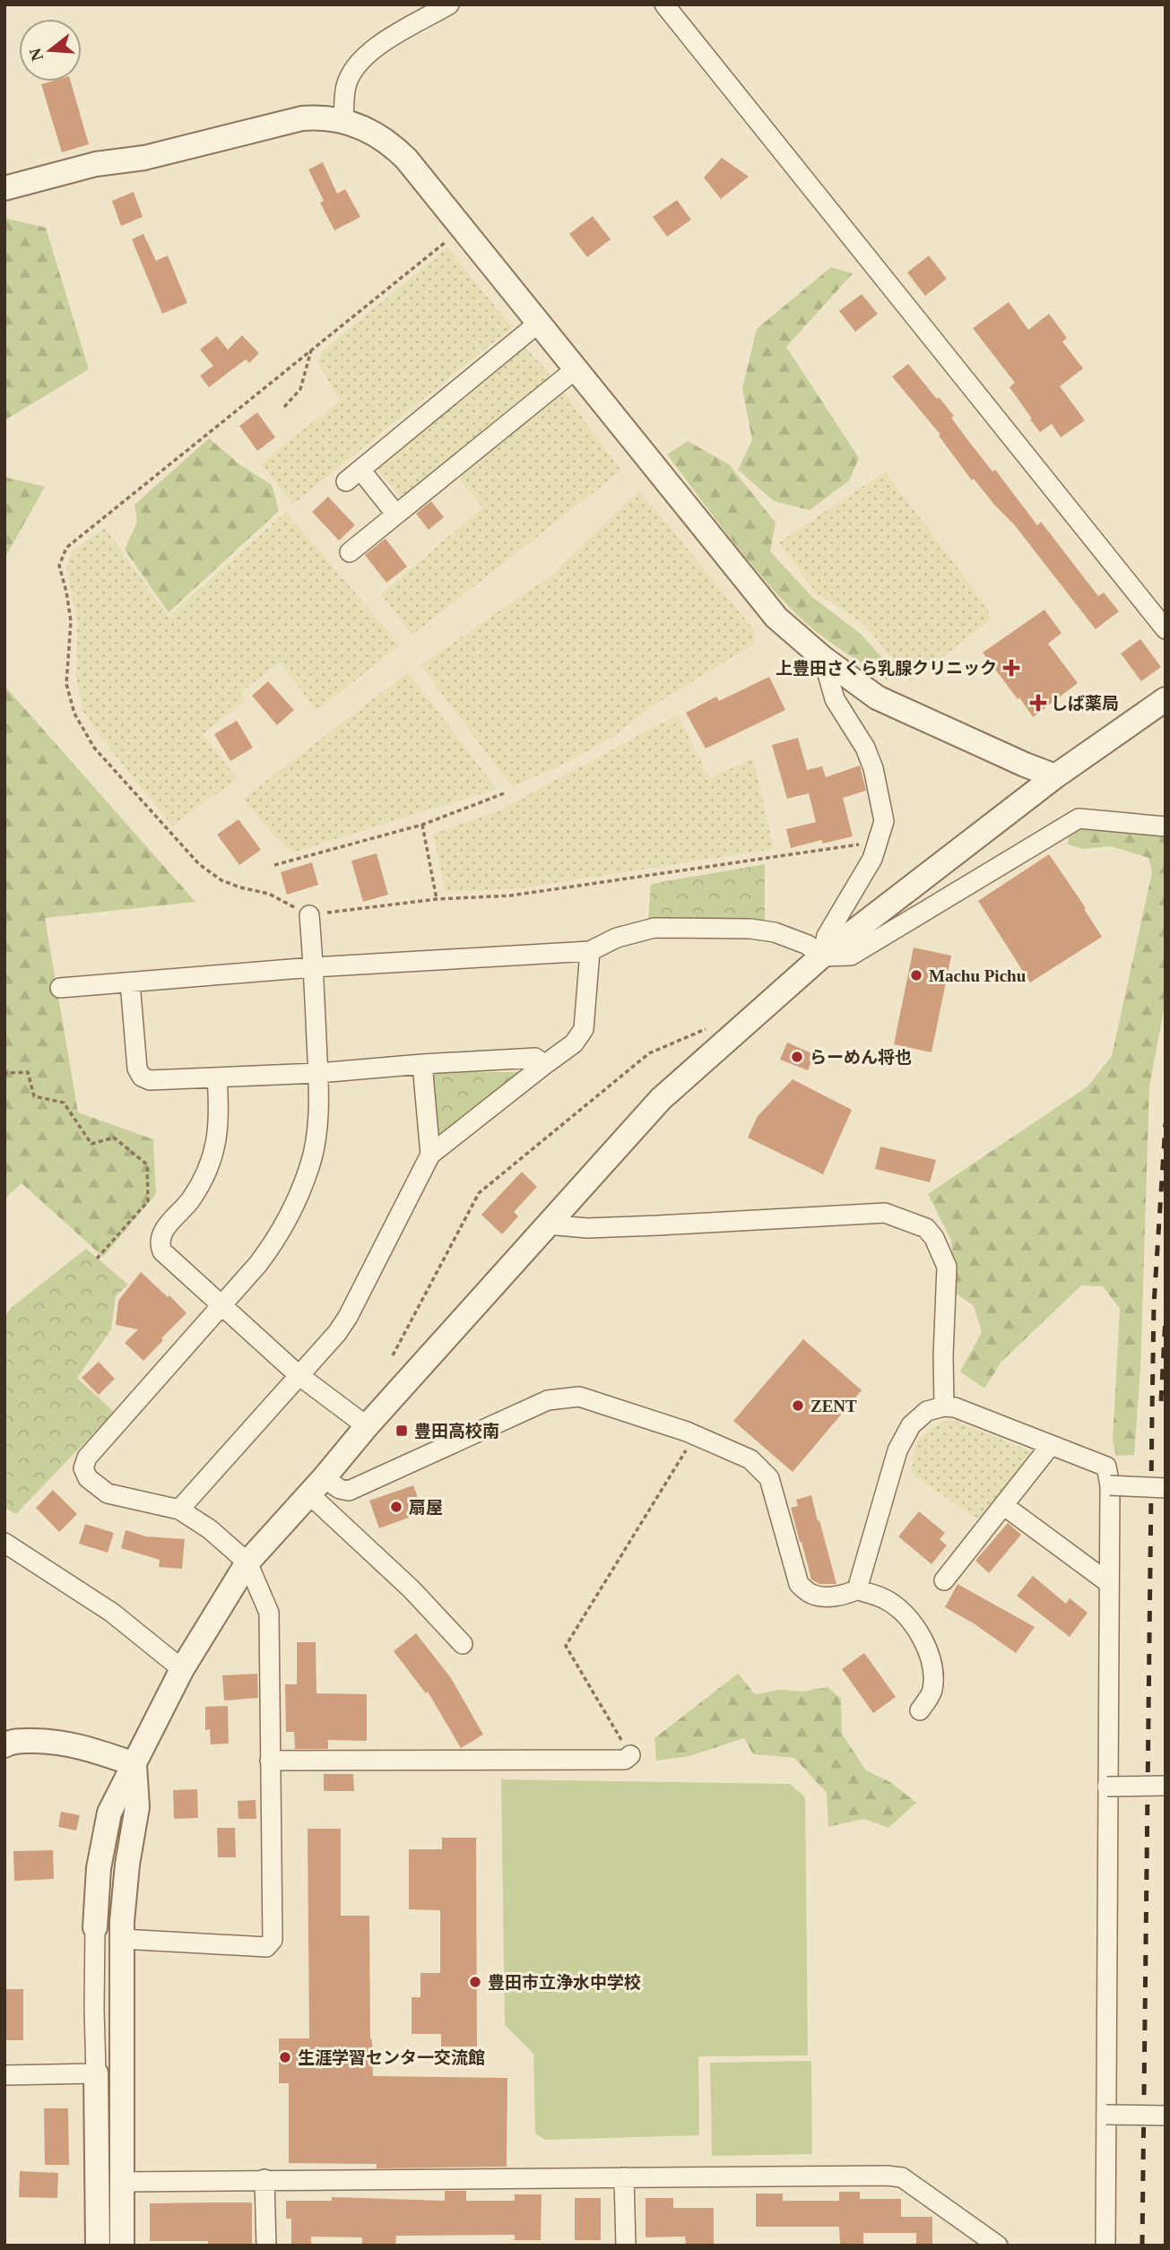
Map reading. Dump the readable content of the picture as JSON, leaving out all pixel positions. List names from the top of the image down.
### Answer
{
  "places": {
    "health": ["上豊田さくら乳腺クリニック", "しば薬局"],
    "other": [
      "Machu Pichu",
      "らーめん将也",
      "ZENT",
      "扇屋",
      "豊田市立浄水中学校",
      "生涯学習センタ一交流館"
    ],
    "transit": ["豊田高校南"]
  },
  "north": "left"
}
